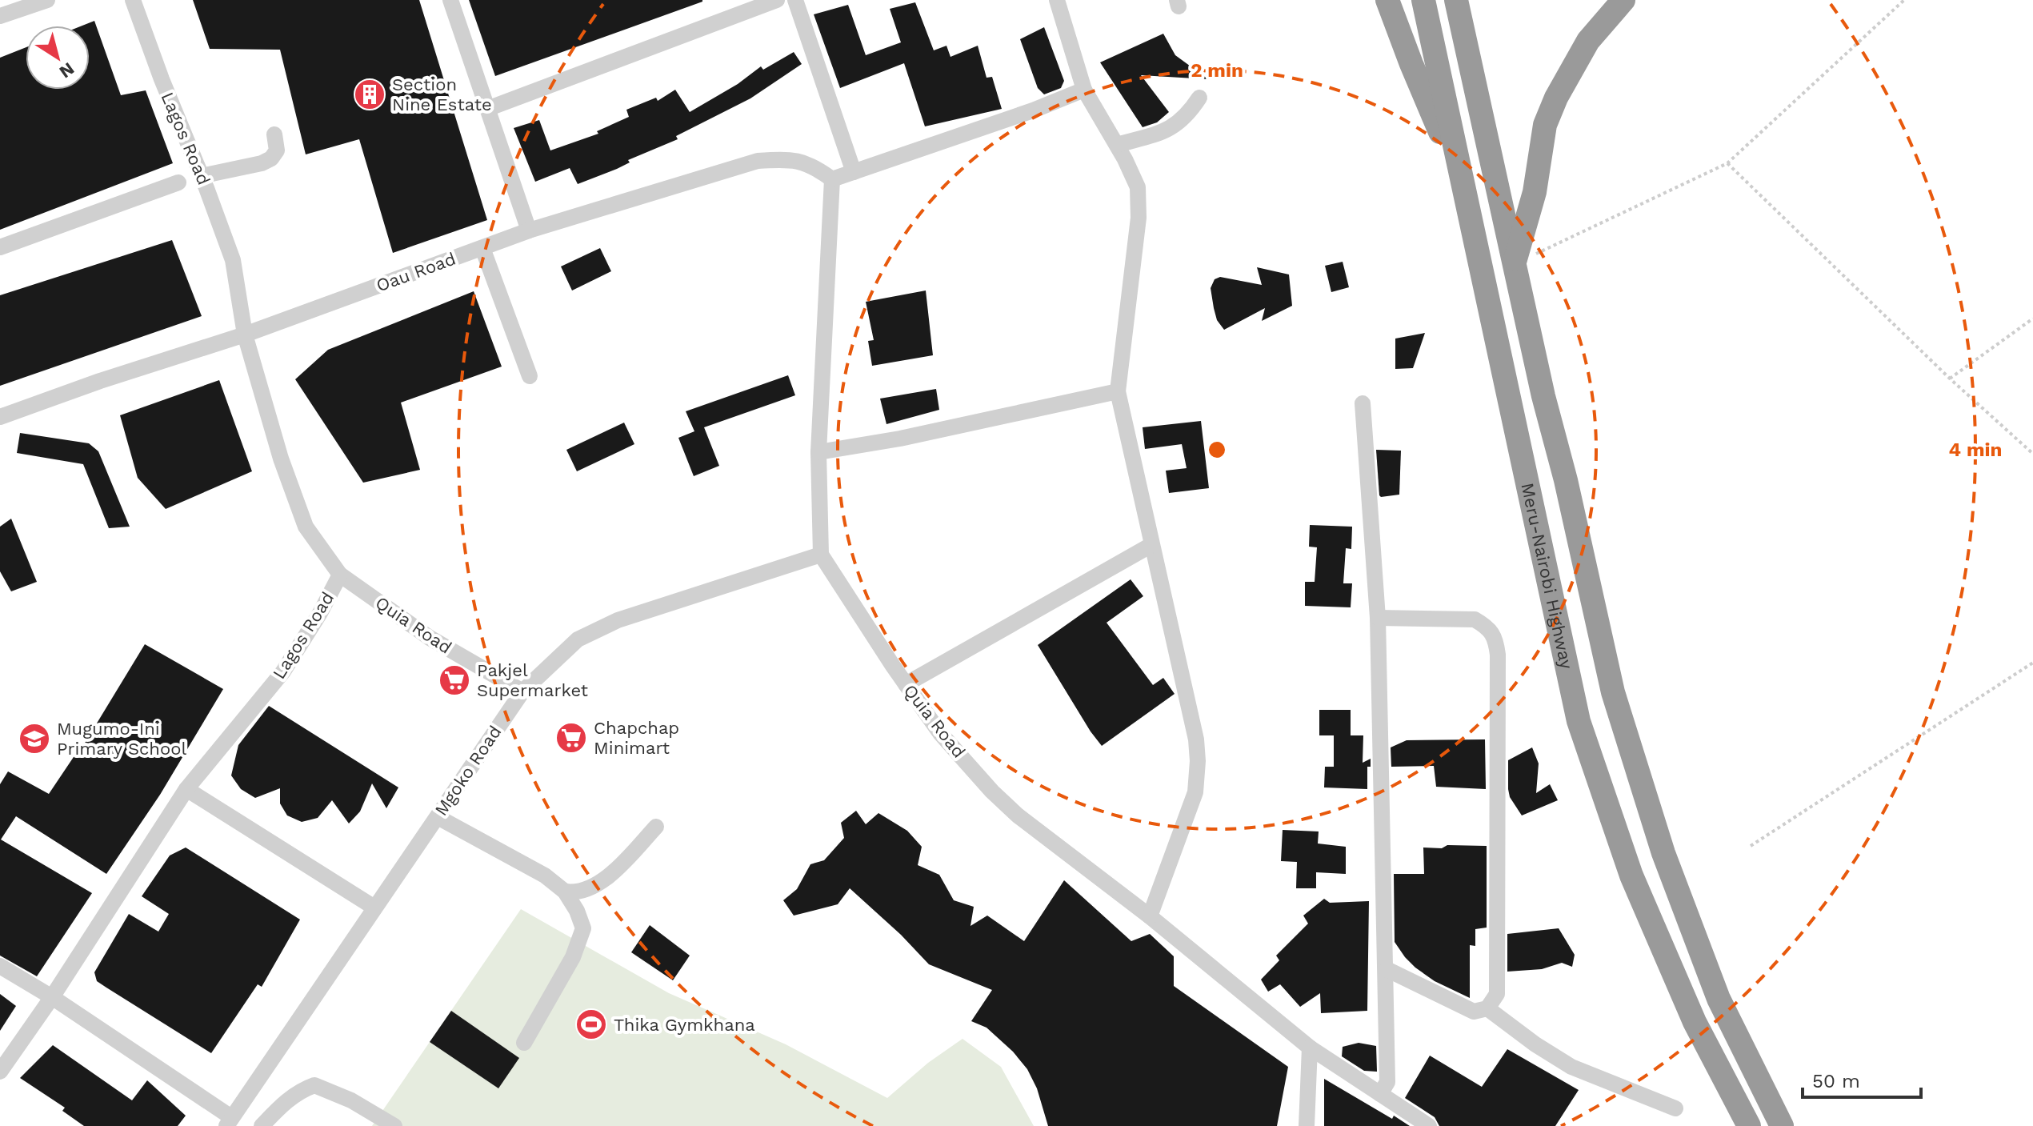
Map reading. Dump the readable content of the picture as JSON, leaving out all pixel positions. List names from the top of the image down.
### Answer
{
  "streets": {
    "highway": ["Meru-Nairobi Highway"],
    "street": [
      "Lagos Road",
      "Oau Road",
      "Quia Road",
      "Mgoko Road"
    ]
  },
  "crossings": [
    ["Lagos Road", "Oau Road"],
    ["Lagos Road", "Quia Road"],
    ["Quia Road", "Mgoko Road"]
  ],
  "places": {
    "building": ["Section Nine Estate"],
    "supermarket": ["Pakjel Supermarket", "Chapchap Minimart"],
    "school or university": ["Mugumo-Ini Primary School"],
    "sports": ["Thika Gymkhana"]
  },
  "scale_bar": "50 m",
  "north": "bottom right",
  "rings": ["2 min", "4 min"]
}
